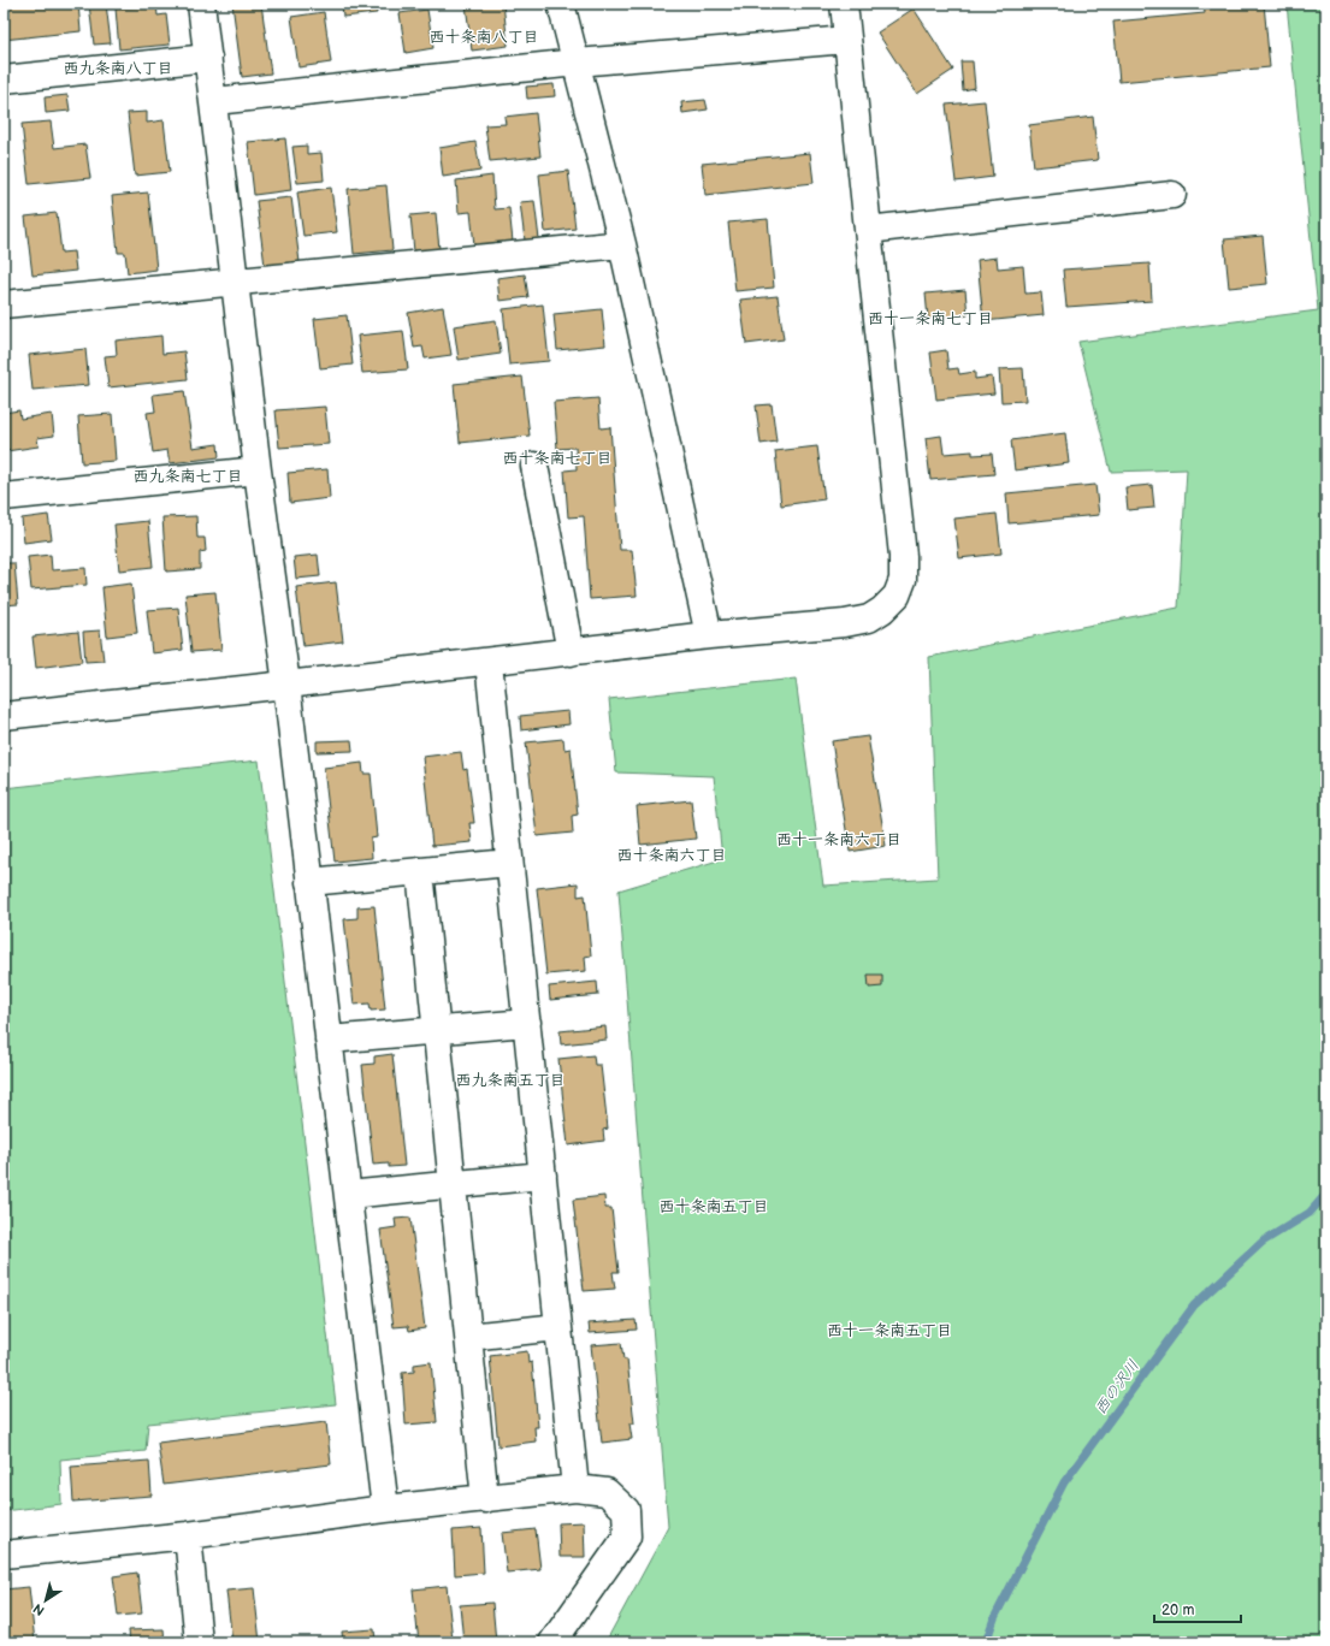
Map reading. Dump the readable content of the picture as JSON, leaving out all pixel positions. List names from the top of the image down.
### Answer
{
  "districts": [
    "西十条南八丁目",
    "西九条南八丁目",
    "西十一条南七丁目",
    "西十条南七丁目",
    "西九条南七丁目",
    "西十一条南六丁目",
    "西十条南六丁目",
    "西九条南五丁目",
    "西十条南五丁目",
    "西十一条南五丁目"
  ],
  "water": ["西の沢川"],
  "scale_bar": "20 m",
  "north": "bottom left"
}
